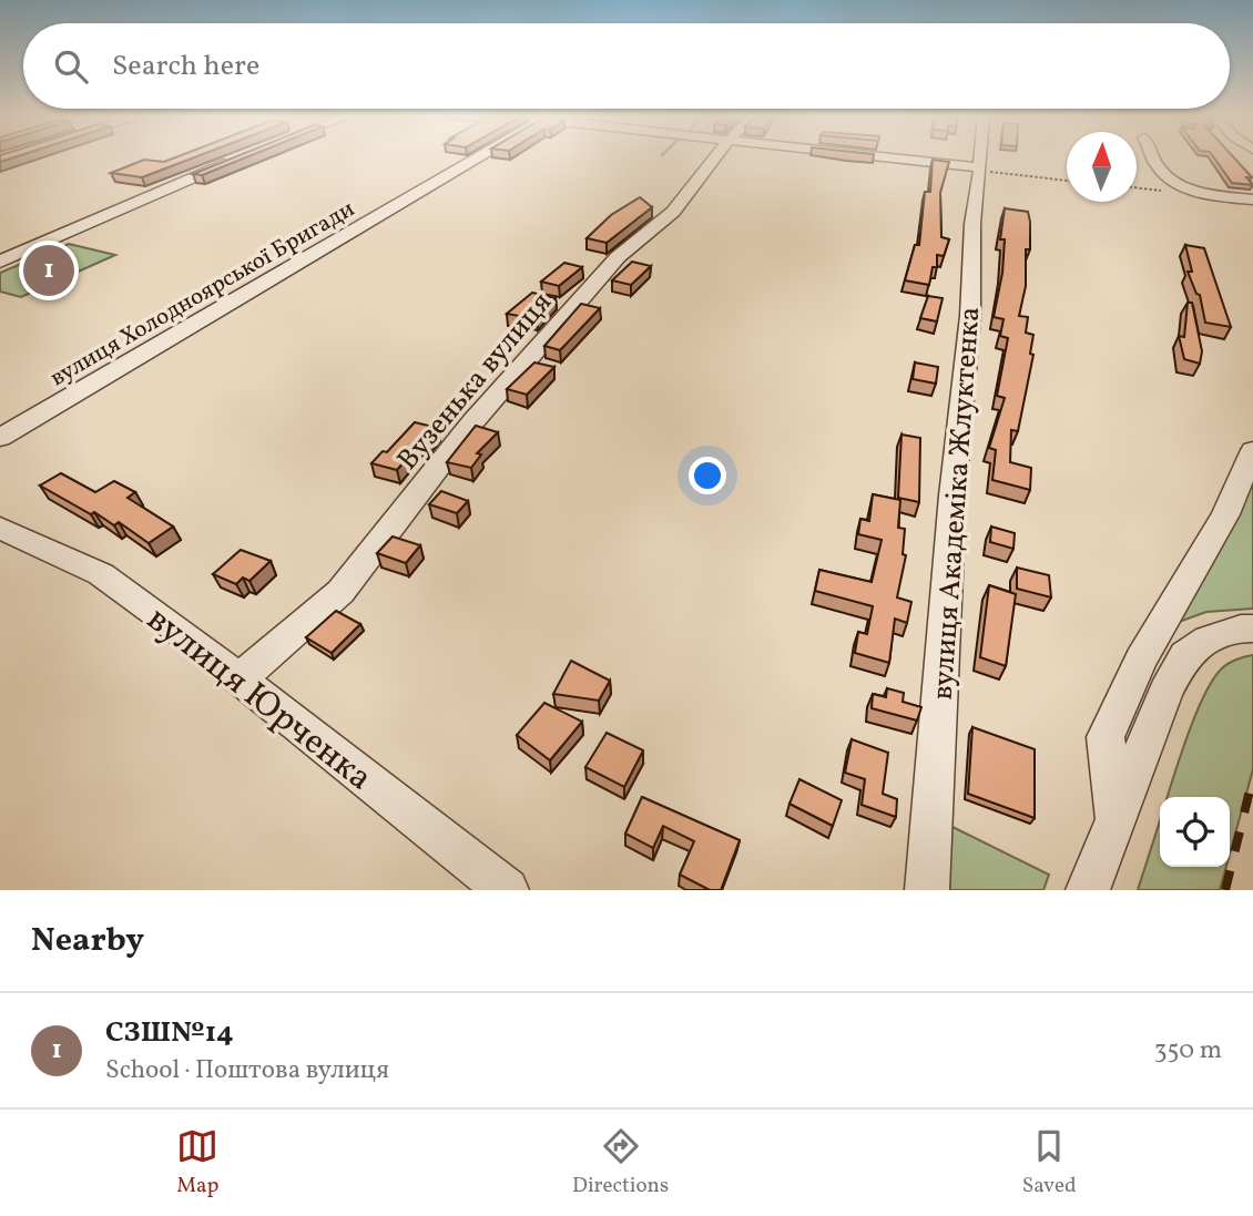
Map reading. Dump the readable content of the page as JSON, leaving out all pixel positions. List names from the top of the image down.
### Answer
{
  "streets": {
    "street": [
      "вулиця Холодноярської Бригади",
      "Вузенька вулиця",
      "вулиця Академіка Жлуктенка",
      "вулиця Юрченка"
    ]
  },
  "crossings": [
    ["Вузенька вулиця", "вулиця Юрченка"]
  ],
  "north": "top",
  "page": {
    "search": "Search here",
    "pins": "1",
    "heading": "Nearby",
    "list": [
      {
        "mark": "1",
        "name": "СЗШ№14",
        "note": "School · Поштова вулиця",
        "value": "350 m"
      }
    ],
    "nav": ["Map", "Directions", "Saved"]
  }
}
